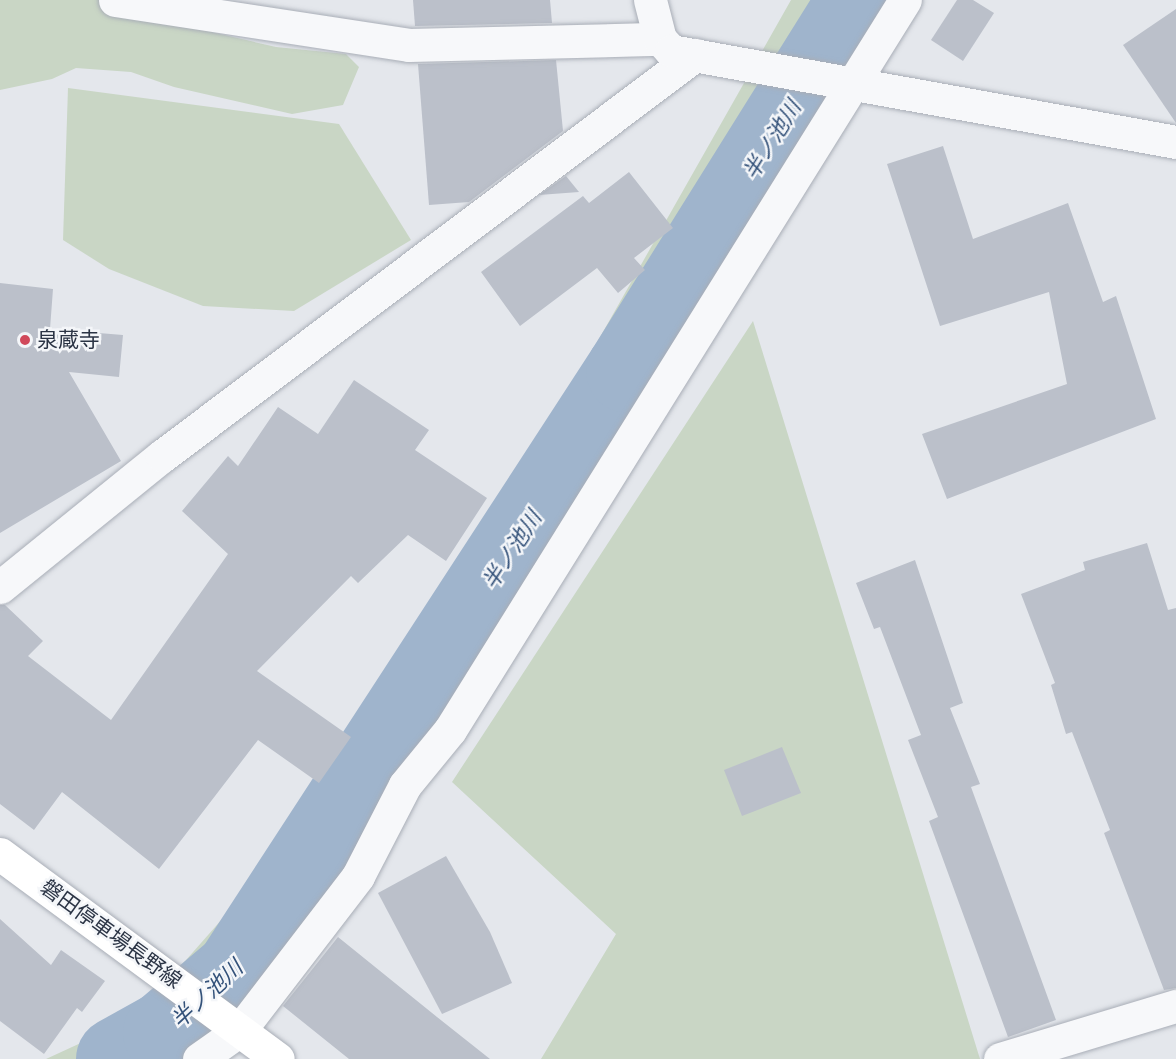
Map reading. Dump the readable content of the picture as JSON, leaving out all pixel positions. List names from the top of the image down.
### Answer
{
  "streets": {
    "main road": ["磐田停車場長野線"]
  },
  "water": ["半ノ池川"],
  "places": ["泉蔵寺"]
}
